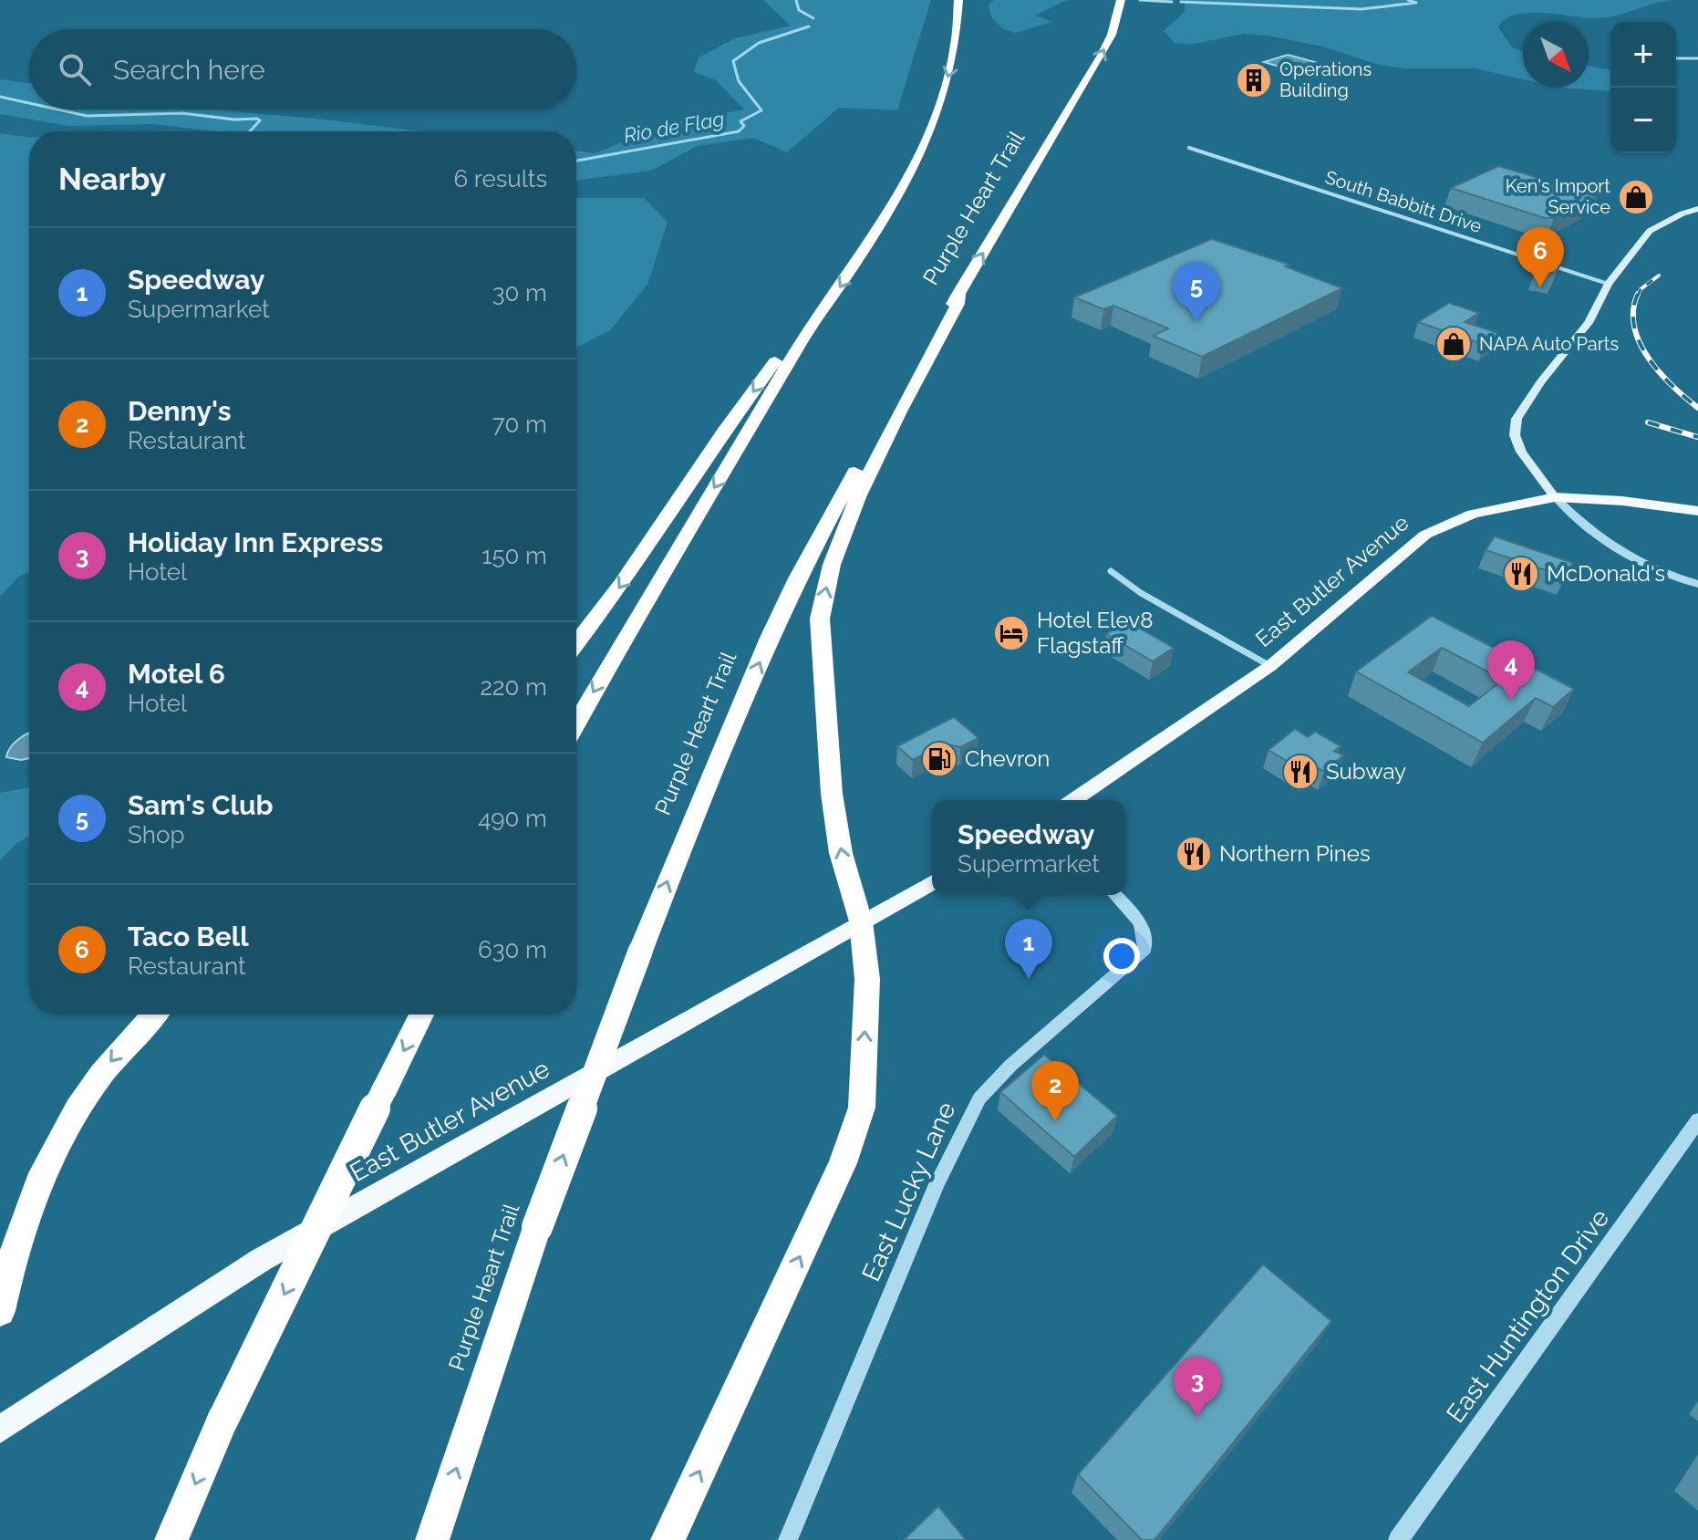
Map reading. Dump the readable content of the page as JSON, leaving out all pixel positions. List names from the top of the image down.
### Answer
{
  "streets": {
    "highway": ["Purple Heart Trail"],
    "main road": ["East Butler Avenue"],
    "street": ["South Babbitt Drive", "East Lucky Lane", "East Huntington Drive"]
  },
  "water": ["Rio de Flag"],
  "places": {
    "building": ["Operations Building"],
    "shop": ["Ken's Import Service", "NAPA Auto Parts"],
    "restaurant": ["McDonald's", "Subway", "Northern Pines"],
    "hotel": ["Hotel Elev8 Flagstaff"],
    "fuel station": ["Chevron"]
  },
  "north": "bottom right",
  "page": {
    "map_buttons": ["+", "−"],
    "search": "Search here",
    "heading": ["Nearby", "6 results"],
    "list": [
      {
        "mark": "1",
        "name": "Speedway",
        "note": "Supermarket",
        "value": "30 m"
      },
      {
        "mark": "2",
        "name": "Denny's",
        "note": "Restaurant",
        "value": "70 m"
      },
      {
        "mark": "3",
        "name": "Holiday Inn Express",
        "note": "Hotel",
        "value": "150 m"
      },
      {
        "mark": "4",
        "name": "Motel 6",
        "note": "Hotel",
        "value": "220 m"
      },
      {
        "mark": "5",
        "name": "Sam's Club",
        "note": "Shop",
        "value": "490 m"
      },
      {
        "mark": "6",
        "name": "Taco Bell",
        "note": "Restaurant",
        "value": "630 m"
      }
    ],
    "pins": [
      "6",
      "5",
      "4",
      "1",
      "2",
      "3"
    ],
    "popup": ["Speedway", "Supermarket"]
  }
}
